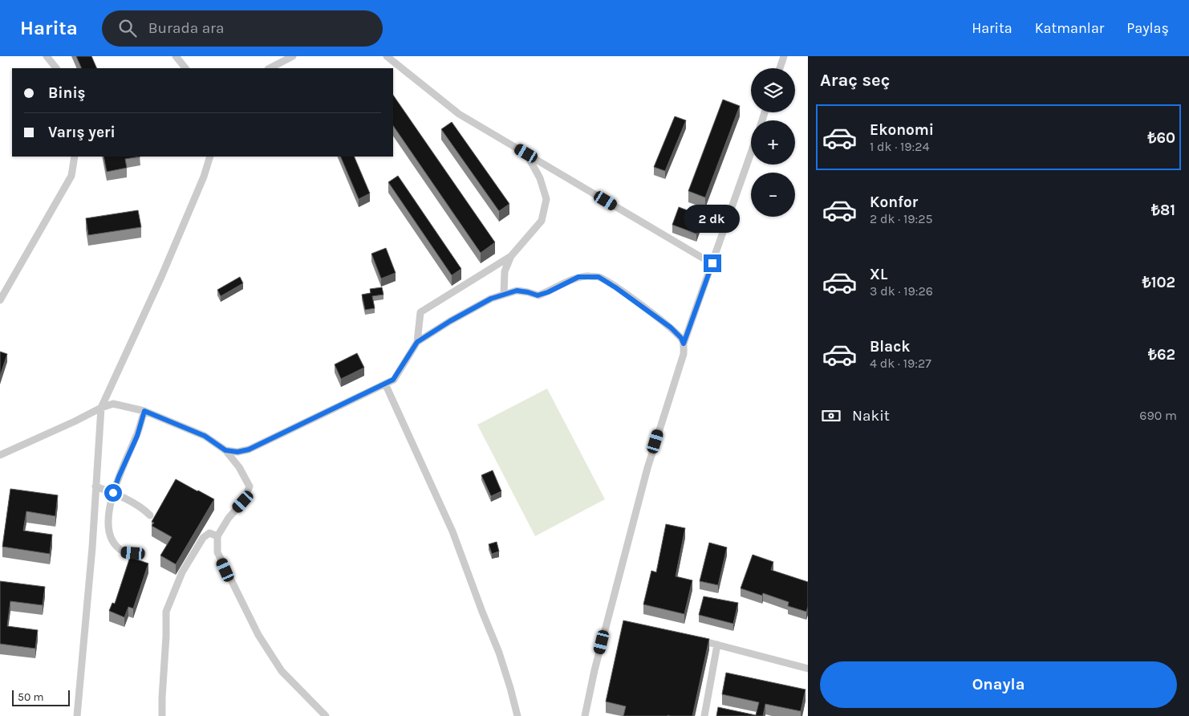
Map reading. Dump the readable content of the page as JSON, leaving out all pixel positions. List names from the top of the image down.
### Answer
{
  "scale_bar": "50 m",
  "page": {
    "header": "Harita",
    "search": "Burada ara",
    "nav": ["Harita", "Katmanlar", "Paylaş"],
    "heading": "Araç seç",
    "map_buttons": ["+", "−"],
    "banner": ["Biniş", "Varış yeri"],
    "list": [
      {
        "name": "Ekonomi",
        "note": "1 dk · 19:24",
        "value": "₺60"
      },
      {
        "name": "Konfor",
        "note": "2 dk · 19:25",
        "value": "₺81"
      },
      {
        "name": "XL",
        "note": "3 dk · 19:26",
        "value": "₺102"
      },
      {
        "name": "Black",
        "note": "4 dk · 19:27",
        "value": "₺62"
      }
    ],
    "bubble": "2 dk",
    "pay": ["Nakit", "690 m"],
    "buttons": "Onayla",
    "scale": "50 m"
  }
}
